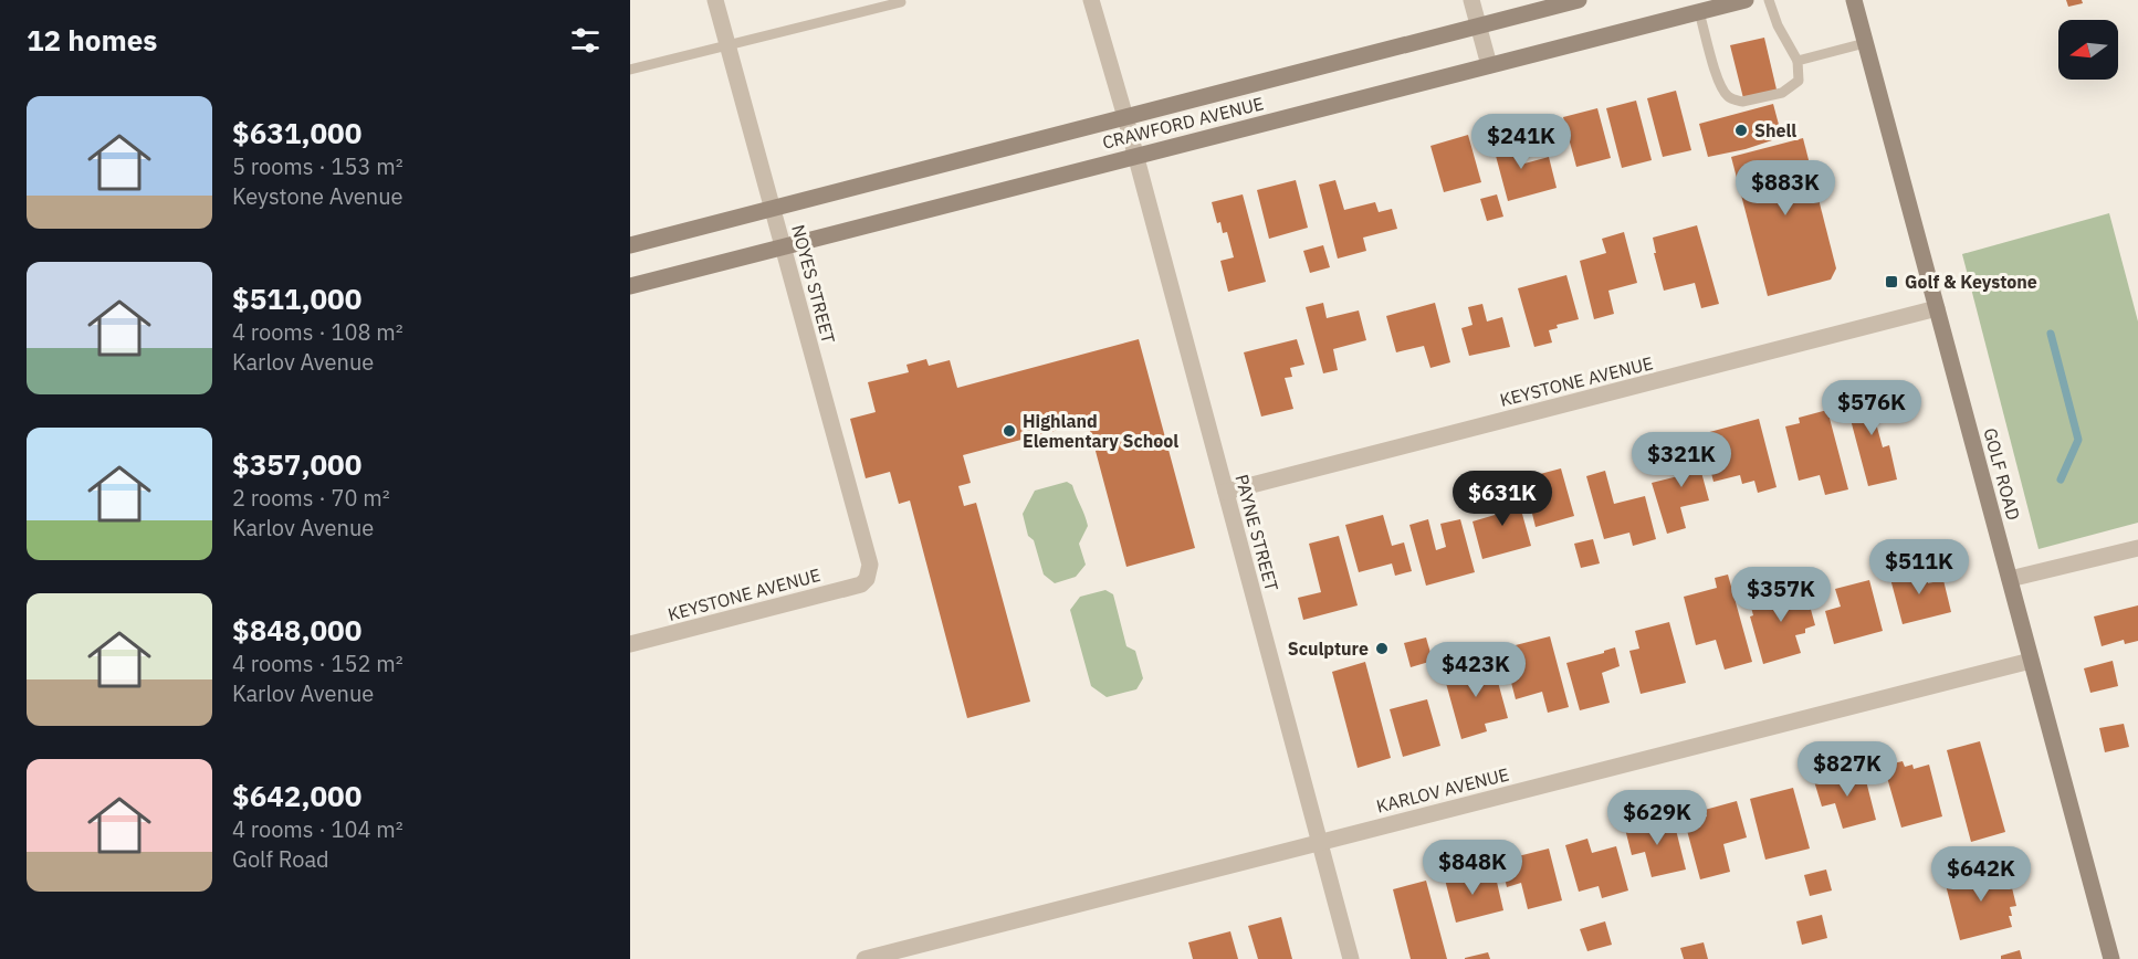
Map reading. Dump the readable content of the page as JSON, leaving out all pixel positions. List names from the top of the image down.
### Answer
{
  "streets": {
    "main road": ["CRAWFORD AVENUE", "GOLF ROAD"],
    "street": [
      "NOYES STREET",
      "KEYSTONE AVENUE",
      "PAYNE STREET",
      "KARLOV AVENUE"
    ]
  },
  "crossings": [
    ["CRAWFORD AVENUE", "NOYES STREET"],
    ["CRAWFORD AVENUE", "PAYNE STREET"],
    ["NOYES STREET", "KEYSTONE AVENUE"],
    ["KEYSTONE AVENUE", "GOLF ROAD"],
    ["KEYSTONE AVENUE", "PAYNE STREET"],
    ["GOLF ROAD", "KARLOV AVENUE"],
    ["PAYNE STREET", "KARLOV AVENUE"]
  ],
  "places": {
    "other": ["Shell", "Highland Elementary School", "Sculpture"],
    "transit": ["Golf & Keystone"]
  },
  "north": "left",
  "page": {
    "heading": "12 homes",
    "list": [
      {
        "name": "$631,000",
        "note": "5 rooms · 153 m² · Keystone Avenue"
      },
      {
        "name": "$511,000",
        "note": "4 rooms · 108 m² · Karlov Avenue"
      },
      {
        "name": "$357,000",
        "note": "2 rooms · 70 m² · Karlov Avenue"
      },
      {
        "name": "$848,000",
        "note": "4 rooms · 152 m² · Karlov Avenue"
      },
      {
        "name": "$642,000",
        "note": "4 rooms · 104 m² · Golf Road"
      }
    ],
    "price": [
      "$241K",
      "$883K",
      "$576K",
      "$321K",
      "$631K",
      "$511K",
      "$357K",
      "$423K",
      "$827K",
      "$629K",
      "$848K",
      "$642K"
    ]
  }
}
